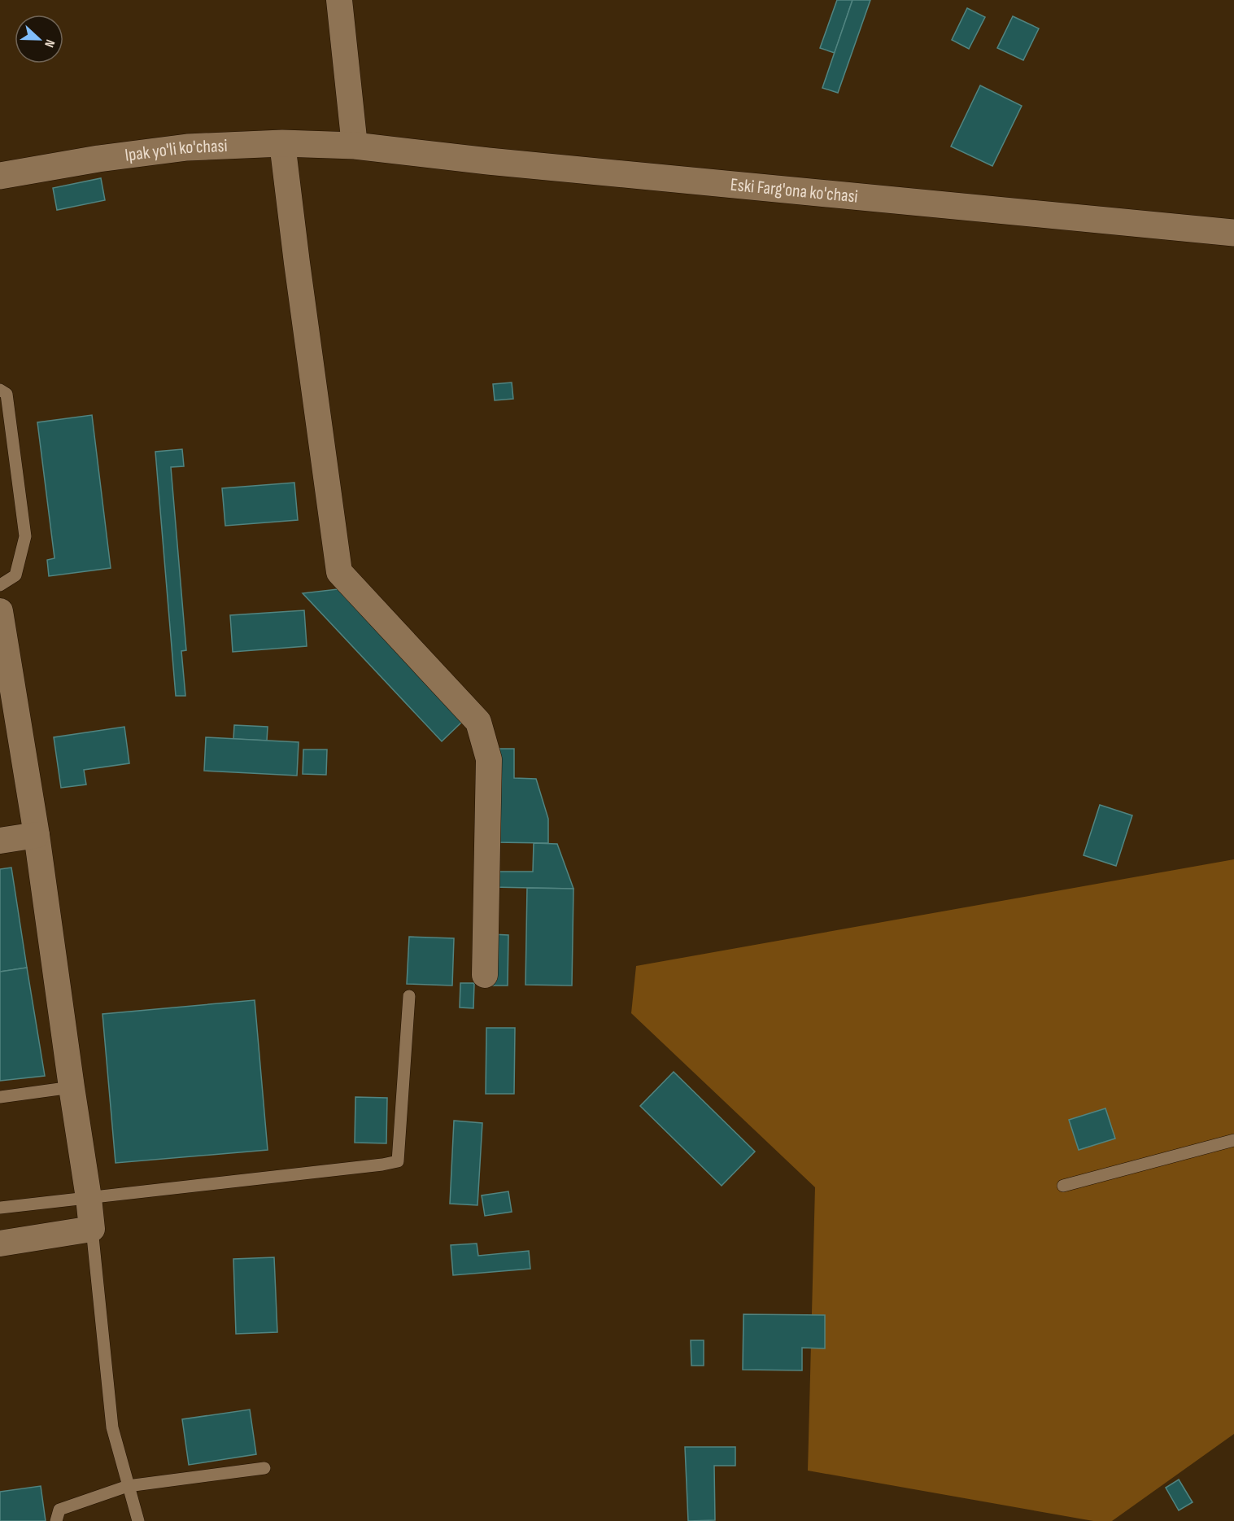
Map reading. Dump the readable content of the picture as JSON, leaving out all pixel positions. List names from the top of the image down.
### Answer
{
  "streets": {
    "main road": ["Ipak yo'li ko'chasi", "Eski Farg'ona ko'chasi"]
  },
  "crossings": [
    ["Ipak yo'li ko'chasi", "Eski Farg'ona ko'chasi"]
  ],
  "north": "right"
}
